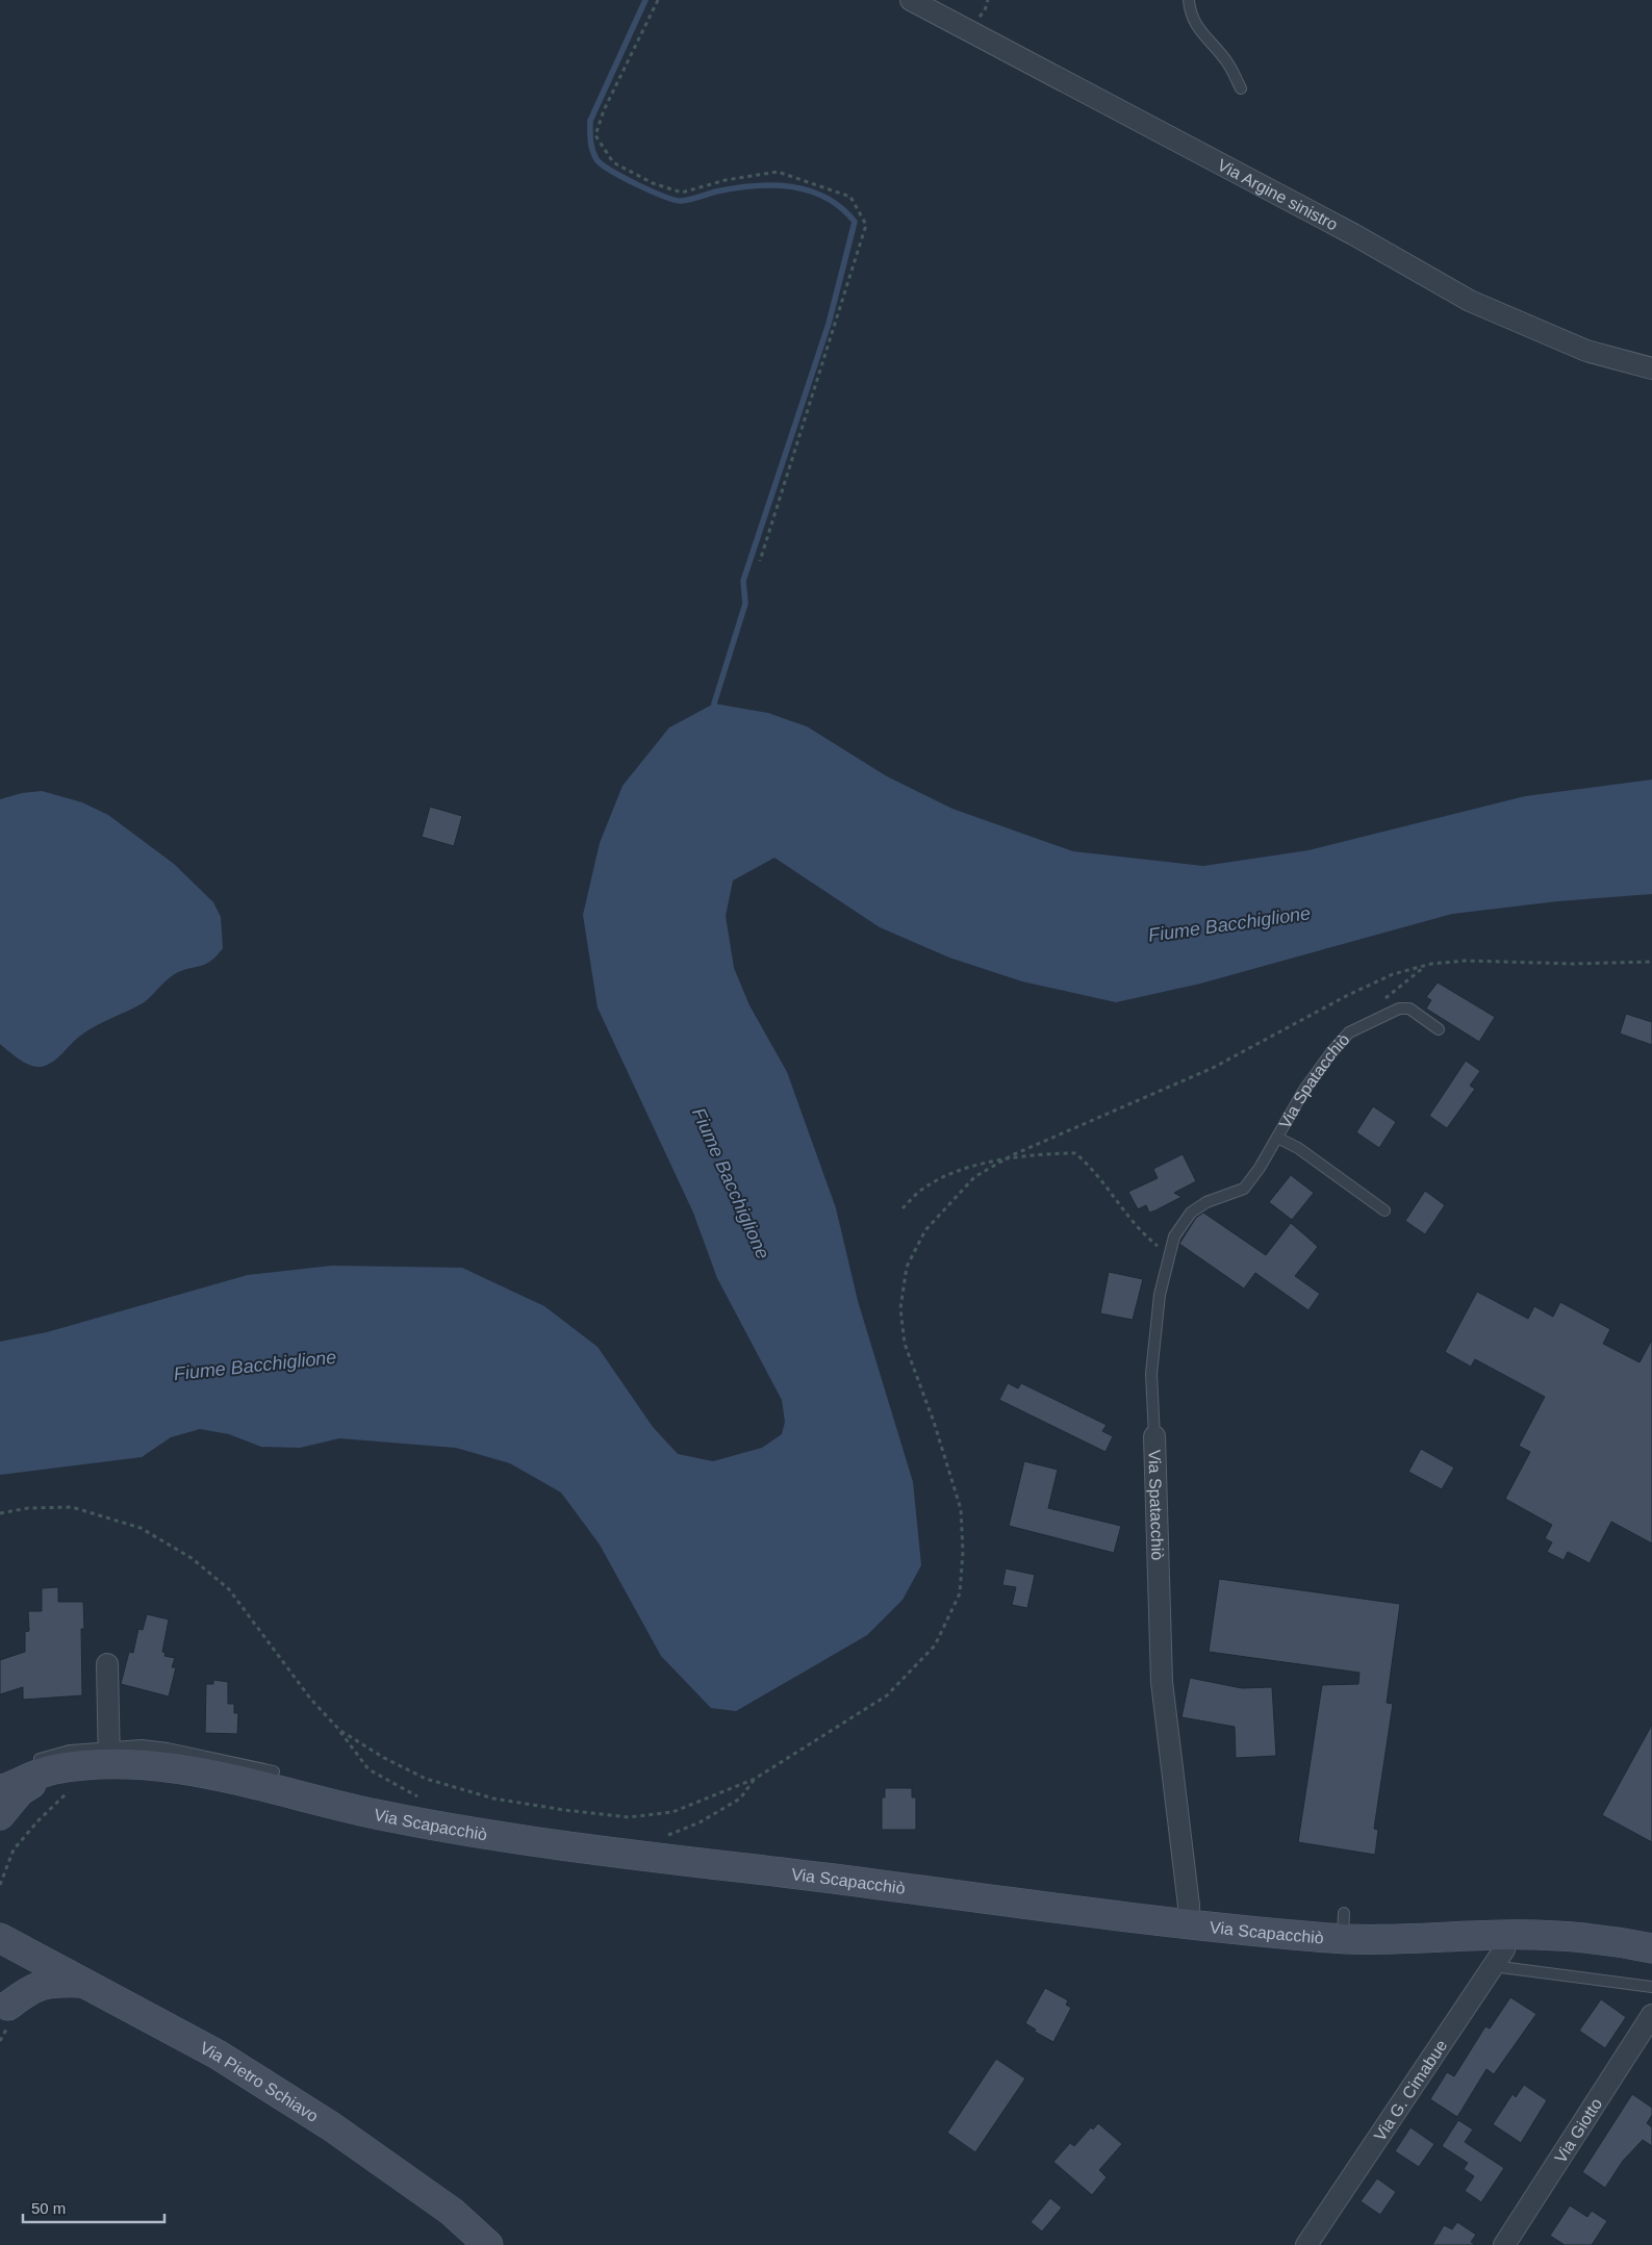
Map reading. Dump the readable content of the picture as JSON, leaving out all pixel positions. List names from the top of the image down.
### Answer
{
  "streets": {
    "street": [
      "Via Argine sinistro",
      "Via Spatacchiò",
      "Via Scapacchiò",
      "Via Pietro Schiavo",
      "Via G. Cimabue",
      "Via Giotto"
    ]
  },
  "crossings": [
    ["Via Spatacchiò", "Via Scapacchiò"],
    ["Via Scapacchiò", "Via G. Cimabue"]
  ],
  "water": ["Fiume Bacchiglione"],
  "scale_bar": "50 m"
}
